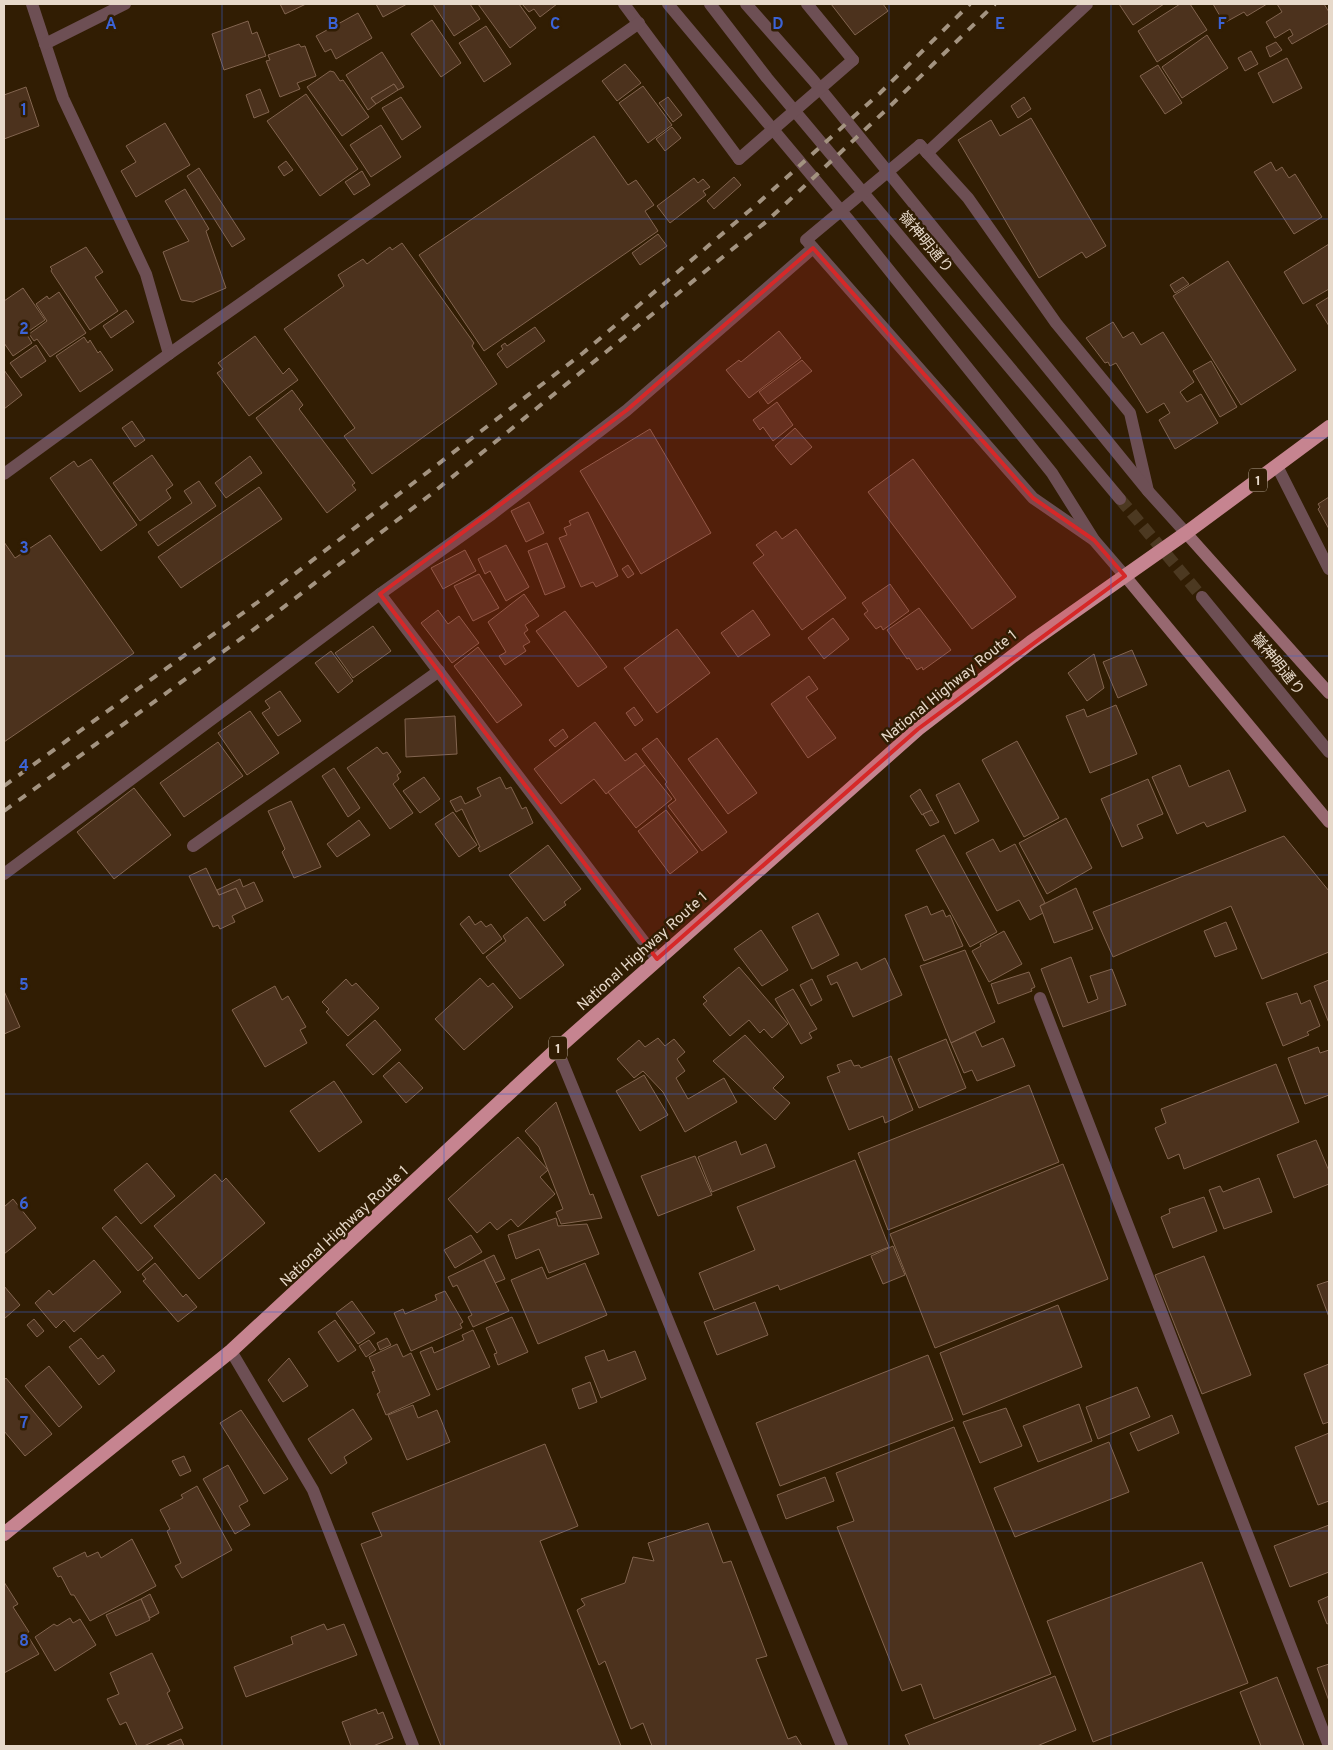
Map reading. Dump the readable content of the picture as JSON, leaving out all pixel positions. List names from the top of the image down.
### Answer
{
  "streets": {
    "highway": ["1", "National Highway Route 1"],
    "street": ["嶺神明通り"]
  },
  "grid": {
    "columns": [
      "A",
      "B",
      "C",
      "D",
      "E",
      "F"
    ],
    "rows": [
      "1",
      "2",
      "3",
      "4",
      "5",
      "6",
      "7",
      "8"
    ]
  }
}
